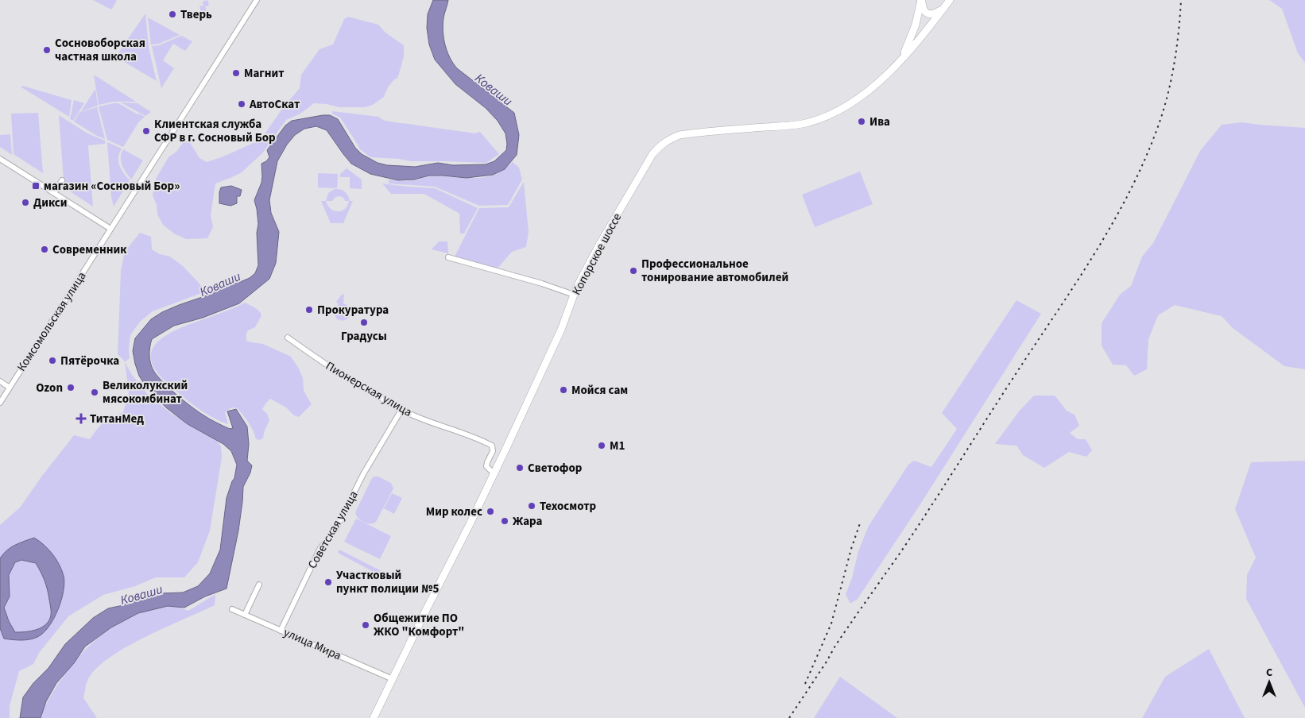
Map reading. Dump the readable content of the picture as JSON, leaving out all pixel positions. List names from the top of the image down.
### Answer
{
  "streets": {
    "main road": ["Копорское шоссе"],
    "street": [
      "Комсомольская улица",
      "Пионерская улица",
      "Советская улица",
      "улица Мира"
    ]
  },
  "crossings": [
    ["Копорское шоссе", "Пионерская улица"],
    ["Копорское шоссе", "улица Мира"],
    ["Пионерская улица", "Советская улица"],
    ["Советская улица", "улица Мира"]
  ],
  "water": ["Коваши"],
  "places": {
    "other": [
      "Тверь",
      "Сосновоборская частная школа",
      "Магнит",
      "АвтоСкат",
      "Ива",
      "Клиентская служба СФР в г. Сосновый Бор",
      "Дикси",
      "Современник",
      "Профессиональное тонирование автомобилей",
      "Прокуратура",
      "Градусы",
      "Пятёрочка",
      "Ozon",
      "Мойся сам",
      "Великолукский мясокомбинат",
      "М1",
      "Светофор",
      "Техосмотр",
      "Мир колес",
      "Жара",
      "Участковый пункт полиции №5",
      "Общежитие ПО ЖКО \"Комфорт\""
    ],
    "transit": ["магазин «Сосновый Бор»"],
    "health": ["ТитанМед"]
  },
  "north": "top"
}
